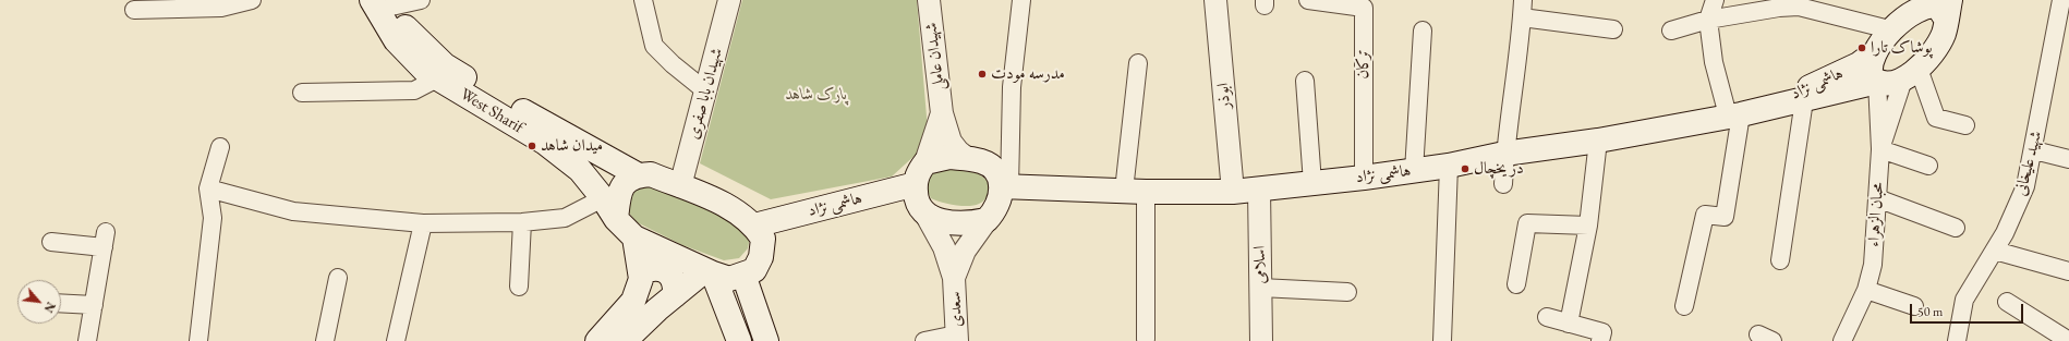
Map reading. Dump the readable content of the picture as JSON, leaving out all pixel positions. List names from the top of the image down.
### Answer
{
  "streets": {
    "main road": ["هاشمی نژاد", "West Sharif"],
    "street": [
      "شهیدان عاملی",
      "ترکان",
      "شهیدان بابا صفری",
      "ابوذر",
      "شهید علیخانی",
      "محبان الزهراء",
      "اسلامی",
      "سعدی"
    ]
  },
  "crossings": [
    ["شهیدان عاملی", "هاشمی نژاد"],
    ["ترکان", "هاشمی نژاد"],
    ["هاشمی نژاد", "ابوذر"],
    ["هاشمی نژاد", "محبان الزهراء"],
    ["هاشمی نژاد", "اسلامی"]
  ],
  "parks": ["پارک شاهد"],
  "places": [
    "پوشاک تارا",
    "مدرسه مودت",
    "میدان شاهد",
    "در یخچال"
  ],
  "scale_bar": "50 m",
  "north": "bottom right"
}
